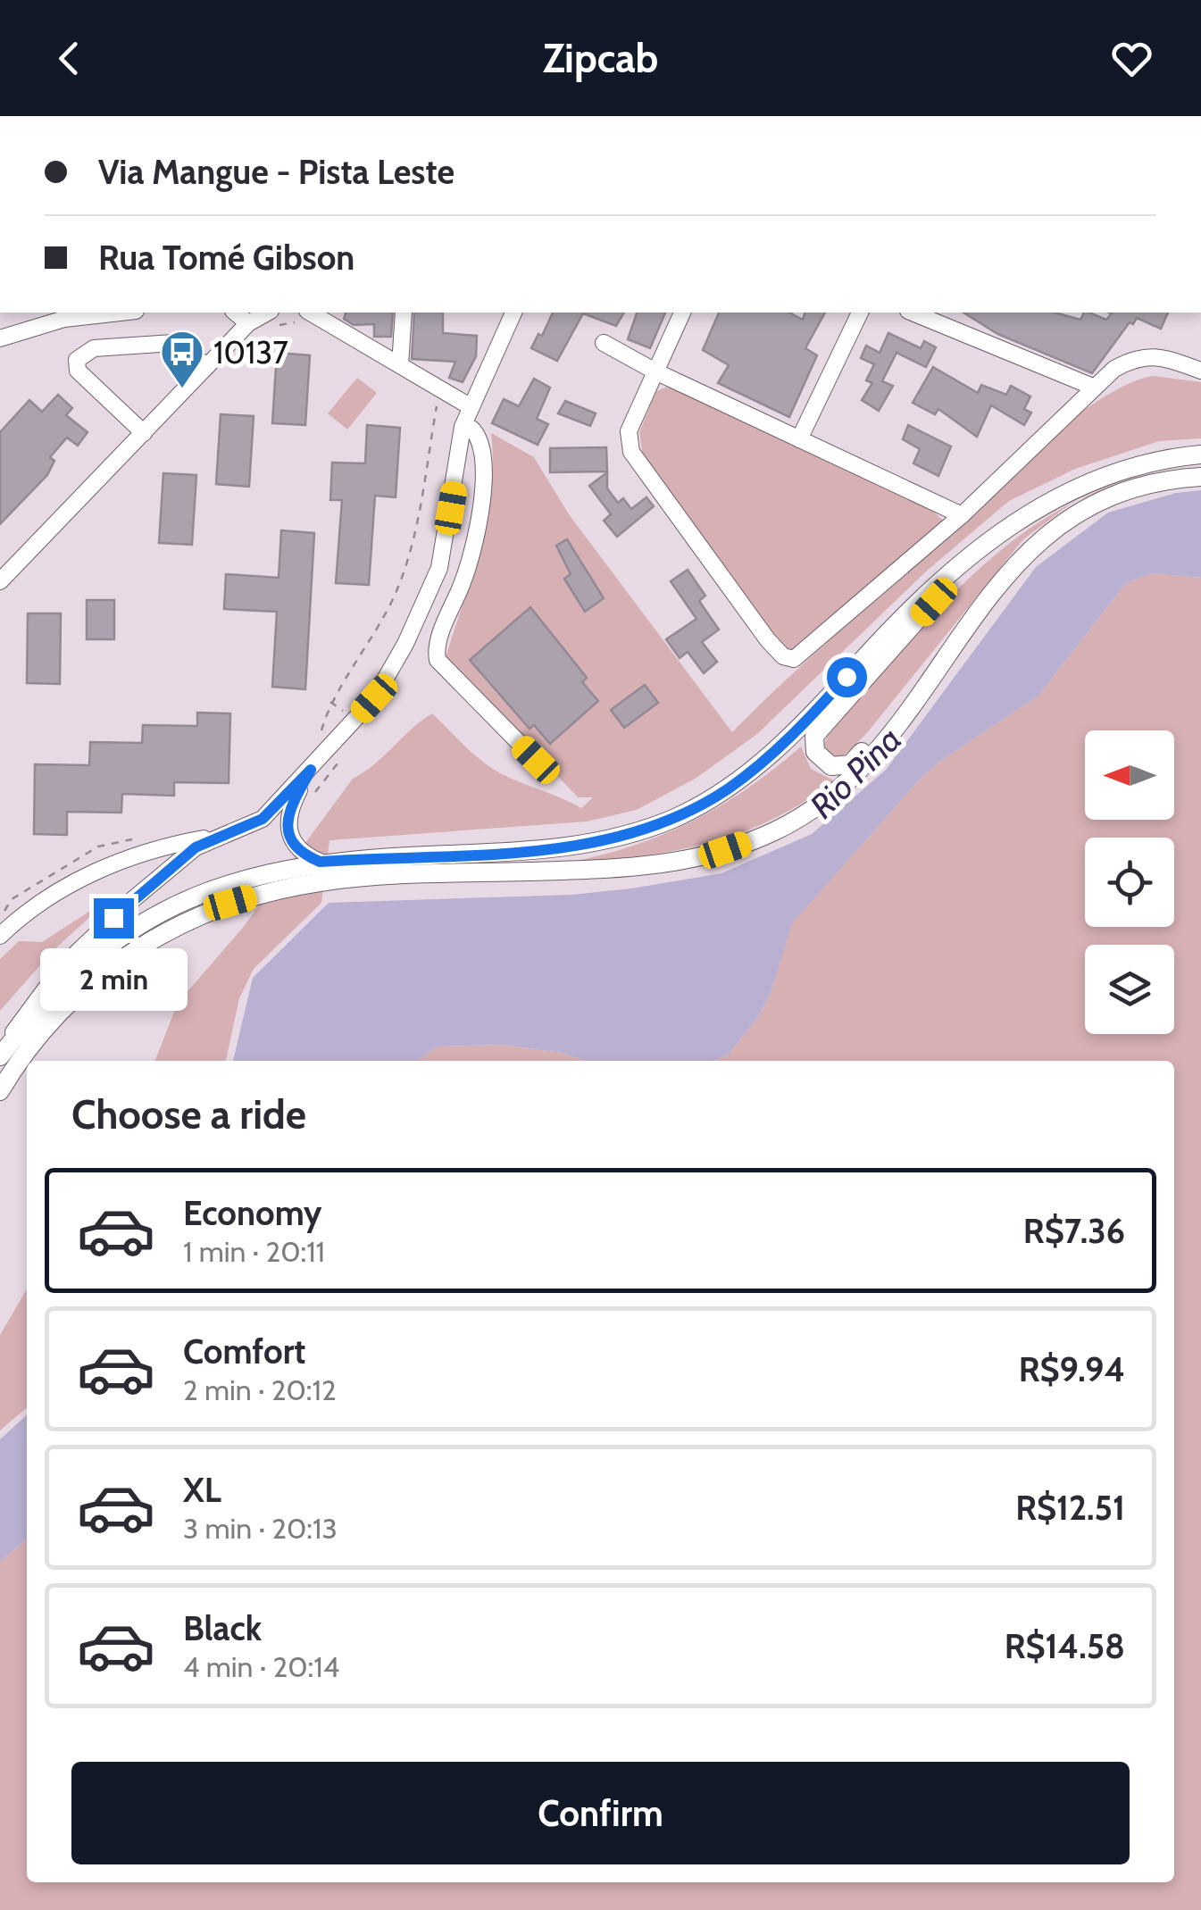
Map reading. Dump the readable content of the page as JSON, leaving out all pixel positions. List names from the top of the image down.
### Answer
{
  "water": ["Rio Pina"],
  "places": {
    "bus stop": ["10137"]
  },
  "north": "left",
  "page": {
    "header": "Zipcab",
    "banner": ["Via Mangue - Pista Leste", "Rua Tomé Gibson"],
    "bubble": "2 min",
    "heading": "Choose a ride",
    "list": [
      {
        "name": "Economy",
        "note": "1 min · 20:11",
        "value": "R$7.36"
      },
      {
        "name": "Comfort",
        "note": "2 min · 20:12",
        "value": "R$9.94"
      },
      {
        "name": "XL",
        "note": "3 min · 20:13",
        "value": "R$12.51"
      },
      {
        "name": "Black",
        "note": "4 min · 20:14",
        "value": "R$14.58"
      }
    ],
    "buttons": "Confirm"
  }
}
